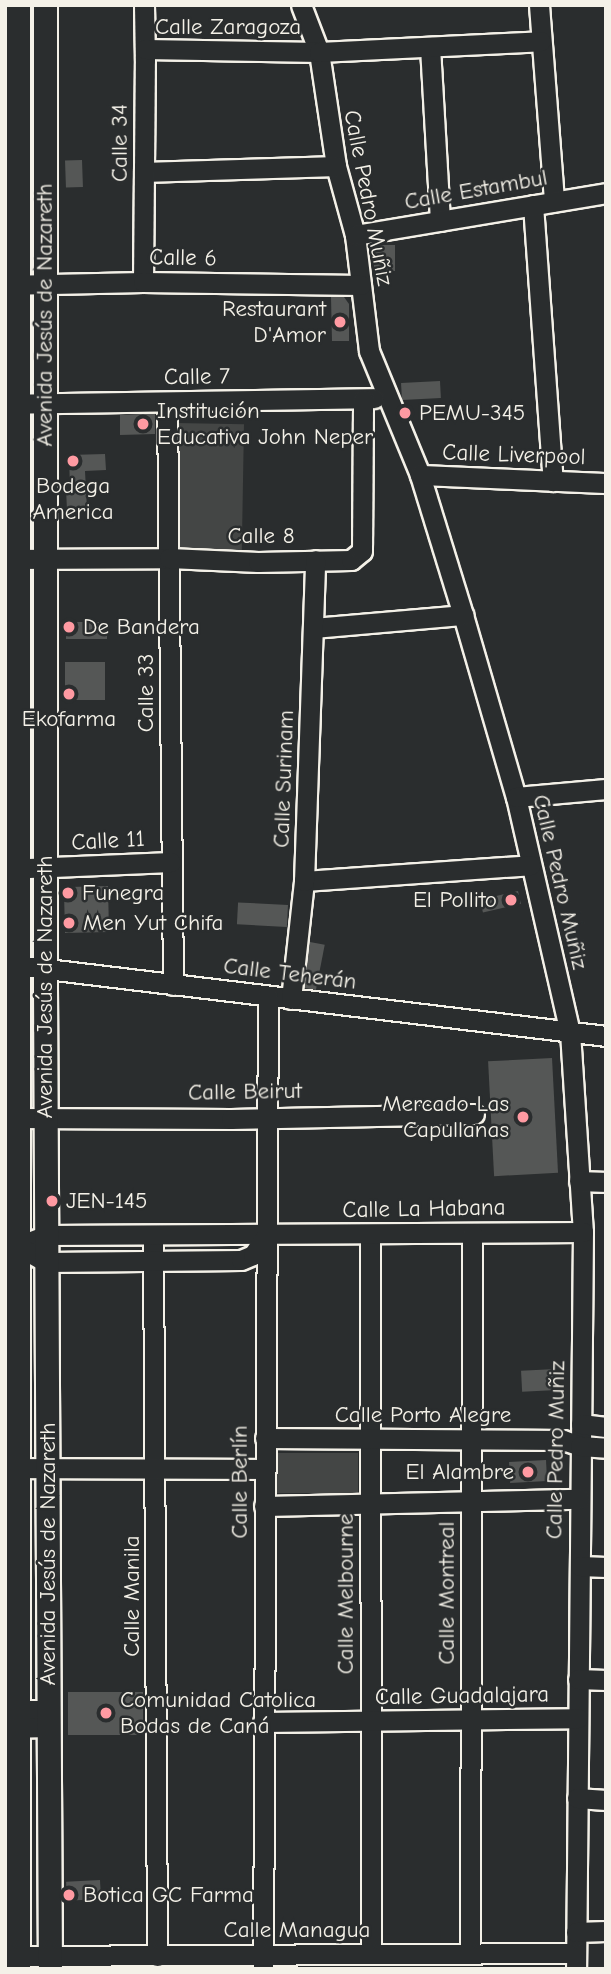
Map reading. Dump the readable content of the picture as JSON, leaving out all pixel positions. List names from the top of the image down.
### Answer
{
  "streets": {
    "main road": ["Avenida Jesús de Nazareth"],
    "street": [
      "Calle Zaragoza",
      "Calle 34",
      "Calle Estambul",
      "Calle Pedro Muñiz",
      "Calle 6",
      "Calle 7",
      "Calle Liverpool",
      "Calle 8",
      "Calle 33",
      "Calle Surinam",
      "Calle 11",
      "Calle Teherán",
      "Calle Beirut",
      "Calle La Habana",
      "Calle Porto Alegre",
      "Calle Berlín",
      "Calle Montreal",
      "Calle Melbourne",
      "Calle Manila",
      "Calle Guadalajara",
      "Calle Managua"
    ]
  },
  "crossings": [
    ["Calle Zaragoza", "Calle 34"],
    ["Calle Zaragoza", "Calle Pedro Muñiz"],
    ["Calle 34", "Calle 6"],
    ["Calle Estambul", "Calle Pedro Muñiz"],
    ["Calle Pedro Muñiz", "Calle 6"],
    ["Calle Pedro Muñiz", "Calle 7"],
    ["Calle Pedro Muñiz", "Calle Liverpool"],
    ["Calle Pedro Muñiz", "Calle Teherán"],
    ["Calle Pedro Muñiz", "Calle La Habana"],
    ["Calle Pedro Muñiz", "Calle Porto Alegre"],
    ["Calle Pedro Muñiz", "Calle Guadalajara"],
    ["Calle Pedro Muñiz", "Calle Managua"],
    ["Calle 6", "Avenida Jesús de Nazareth"],
    ["Avenida Jesús de Nazareth", "Calle 7"],
    ["Avenida Jesús de Nazareth", "Calle 8"],
    ["Avenida Jesús de Nazareth", "Calle 11"],
    ["Avenida Jesús de Nazareth", "Calle Teherán"],
    ["Avenida Jesús de Nazareth", "Calle Beirut"],
    ["Avenida Jesús de Nazareth", "Calle La Habana"],
    ["Avenida Jesús de Nazareth", "Calle Managua"],
    ["Calle 7", "Calle 8"],
    ["Calle 7", "Calle 33"],
    ["Calle 8", "Calle 33"],
    ["Calle 8", "Calle Surinam"],
    ["Calle 33", "Calle 11"],
    ["Calle 33", "Calle Teherán"],
    ["Calle Surinam", "Calle Teherán"],
    ["Calle Teherán", "Calle Berlín"],
    ["Calle Beirut", "Calle Berlín"],
    ["Calle La Habana", "Calle Berlín"],
    ["Calle La Habana", "Calle Montreal"],
    ["Calle La Habana", "Calle Melbourne"],
    ["Calle La Habana", "Calle Manila"],
    ["Calle Porto Alegre", "Calle Berlín"],
    ["Calle Porto Alegre", "Calle Montreal"],
    ["Calle Porto Alegre", "Calle Melbourne"],
    ["Calle Berlín", "Calle Guadalajara"],
    ["Calle Berlín", "Calle Managua"],
    ["Calle Montreal", "Calle Guadalajara"],
    ["Calle Montreal", "Calle Managua"],
    ["Calle Melbourne", "Calle Guadalajara"],
    ["Calle Melbourne", "Calle Managua"],
    ["Calle Manila", "Calle Managua"]
  ],
  "places": [
    "Restaurant D'Amor",
    "PEMU-345",
    "Institución Educativa John Neper",
    "Bodega America",
    "De Bandera",
    "Ekofarma",
    "Funegra",
    "El Pollito",
    "Men Yut Chifa",
    "Mercado Las Capullanas",
    "JEN-145",
    "El Alambre",
    "Comunidad Catolica Bodas de Caná",
    "Botica GC Farma"
  ]
}
